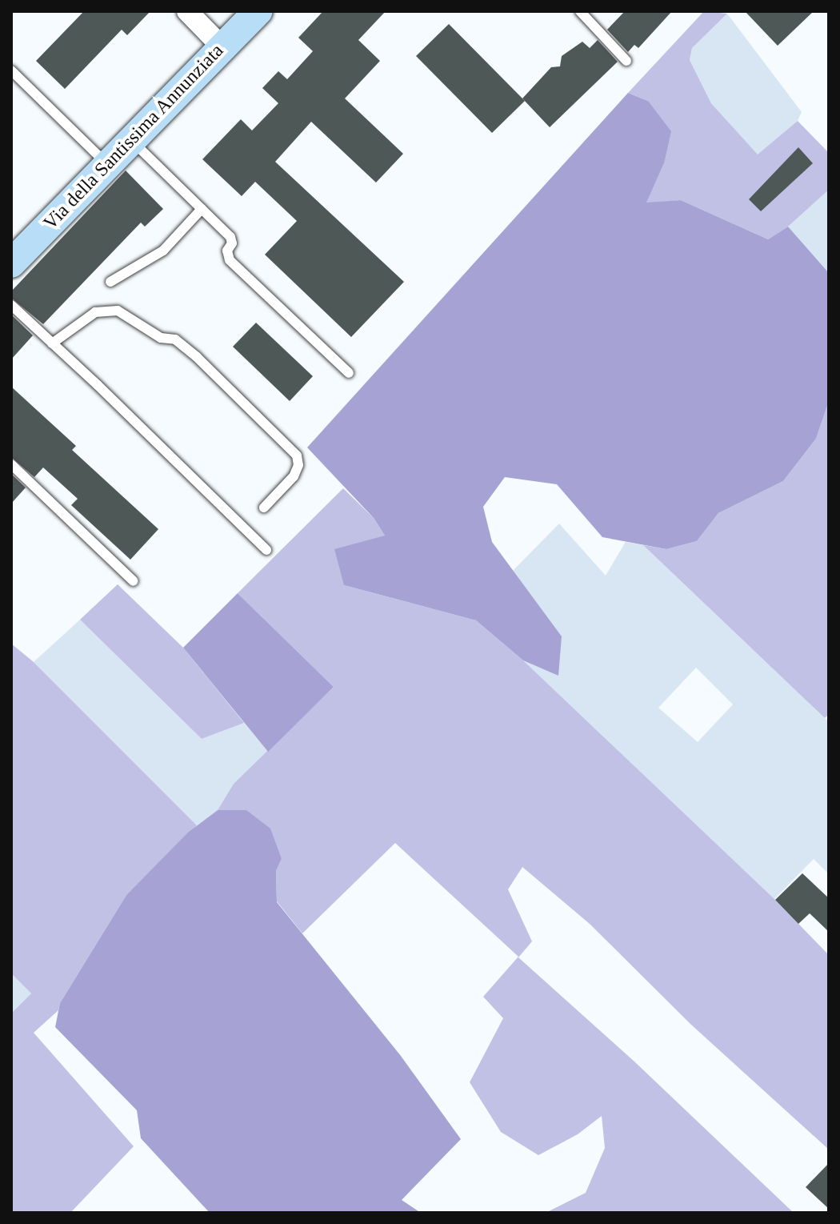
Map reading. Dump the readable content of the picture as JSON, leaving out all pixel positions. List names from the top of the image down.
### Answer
{
  "streets": {
    "street": ["Via della Santissima Annunziata"]
  }
}
